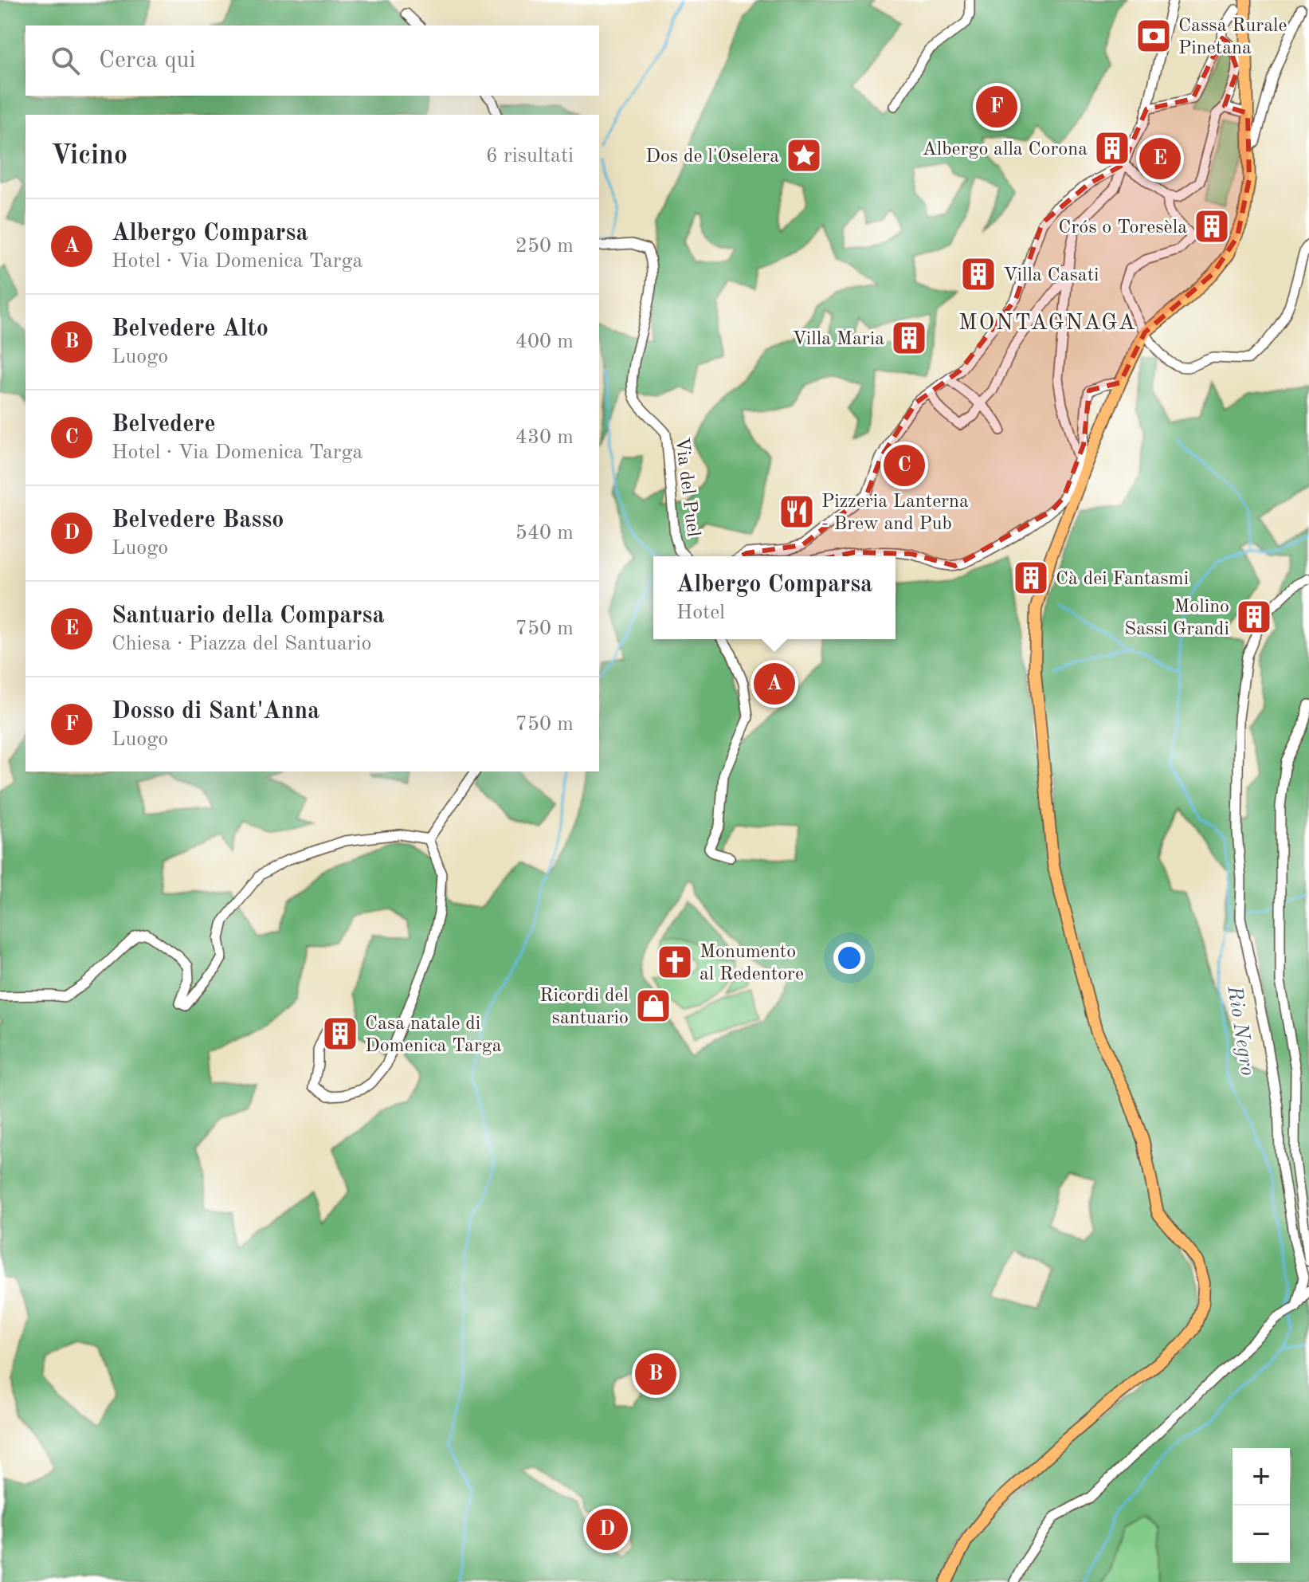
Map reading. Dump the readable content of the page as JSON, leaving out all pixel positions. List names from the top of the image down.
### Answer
{
  "streets": {
    "street": ["Via del Puel"]
  },
  "districts": ["MONTAGNAGA"],
  "water": ["Rio Negro"],
  "places": {
    "bank": ["Cassa Rurale Pinetana"],
    "building": [
      "Albergo alla Corona",
      "Crós o Toresèla",
      "Villa Casati",
      "Villa Maria",
      "Cà dei Fantasmi",
      "Molino Sassi Grandi",
      "Casa natale di Domenica Targa"
    ],
    "place": ["Dos de l'Oselera"],
    "restaurant": ["Pizzeria Lanterna - Brew and Pub"],
    "church": ["Monumento al Redentore"],
    "shop": ["Ricordi del santuario"]
  },
  "page": {
    "search": "Cerca qui",
    "pins": [
      "F",
      "E",
      "C",
      "A",
      "B",
      "D"
    ],
    "heading": ["Vicino", "6 risultati"],
    "list": [
      {
        "mark": "A",
        "name": "Albergo Comparsa",
        "note": "Hotel · Via Domenica Targa",
        "value": "250 m"
      },
      {
        "mark": "B",
        "name": "Belvedere Alto",
        "note": "Luogo",
        "value": "400 m"
      },
      {
        "mark": "C",
        "name": "Belvedere",
        "note": "Hotel · Via Domenica Targa",
        "value": "430 m"
      },
      {
        "mark": "D",
        "name": "Belvedere Basso",
        "note": "Luogo",
        "value": "540 m"
      },
      {
        "mark": "E",
        "name": "Santuario della Comparsa",
        "note": "Chiesa · Piazza del Santuario",
        "value": "750 m"
      },
      {
        "mark": "F",
        "name": "Dosso di Sant'Anna",
        "note": "Luogo",
        "value": "750 m"
      }
    ],
    "popup": ["Albergo Comparsa", "Hotel"],
    "map_buttons": ["+", "−"]
  }
}
